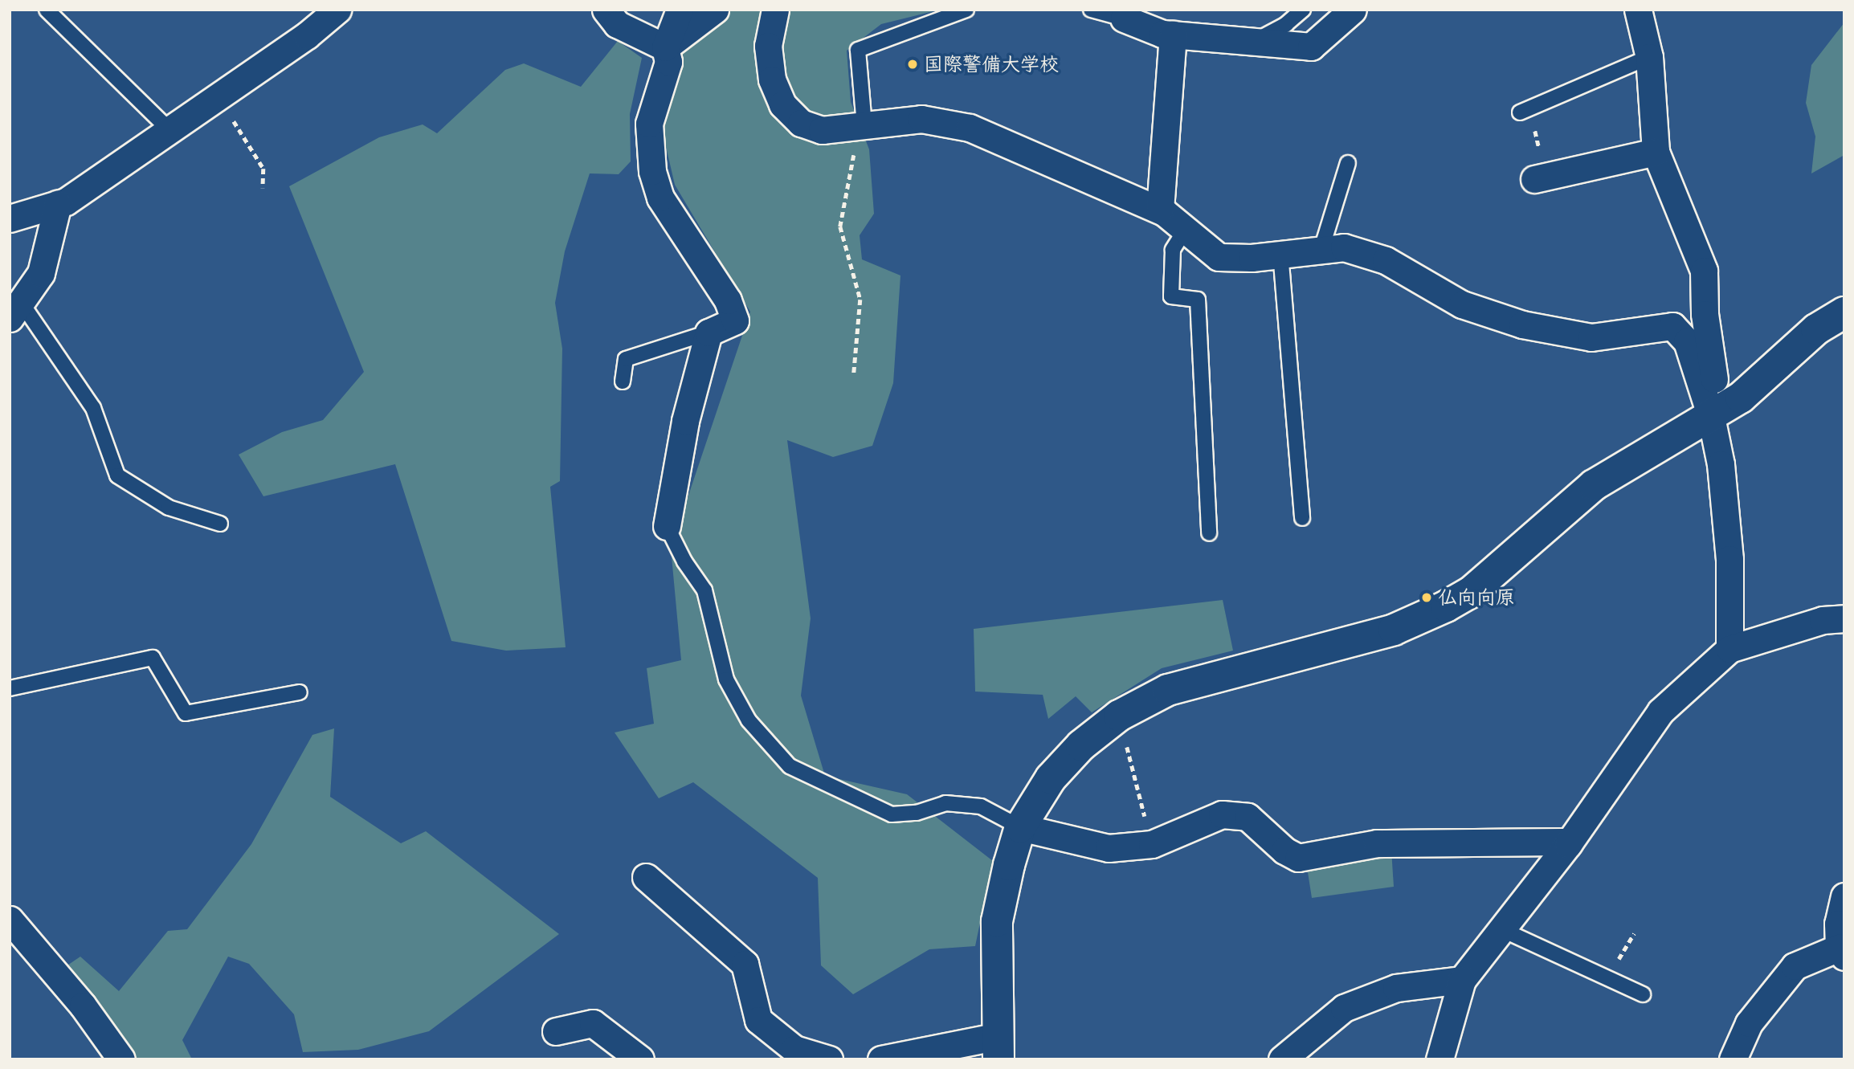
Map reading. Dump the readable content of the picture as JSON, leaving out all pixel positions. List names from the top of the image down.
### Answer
{
  "places": ["国際警備大学校", "仏向向原"]
}
